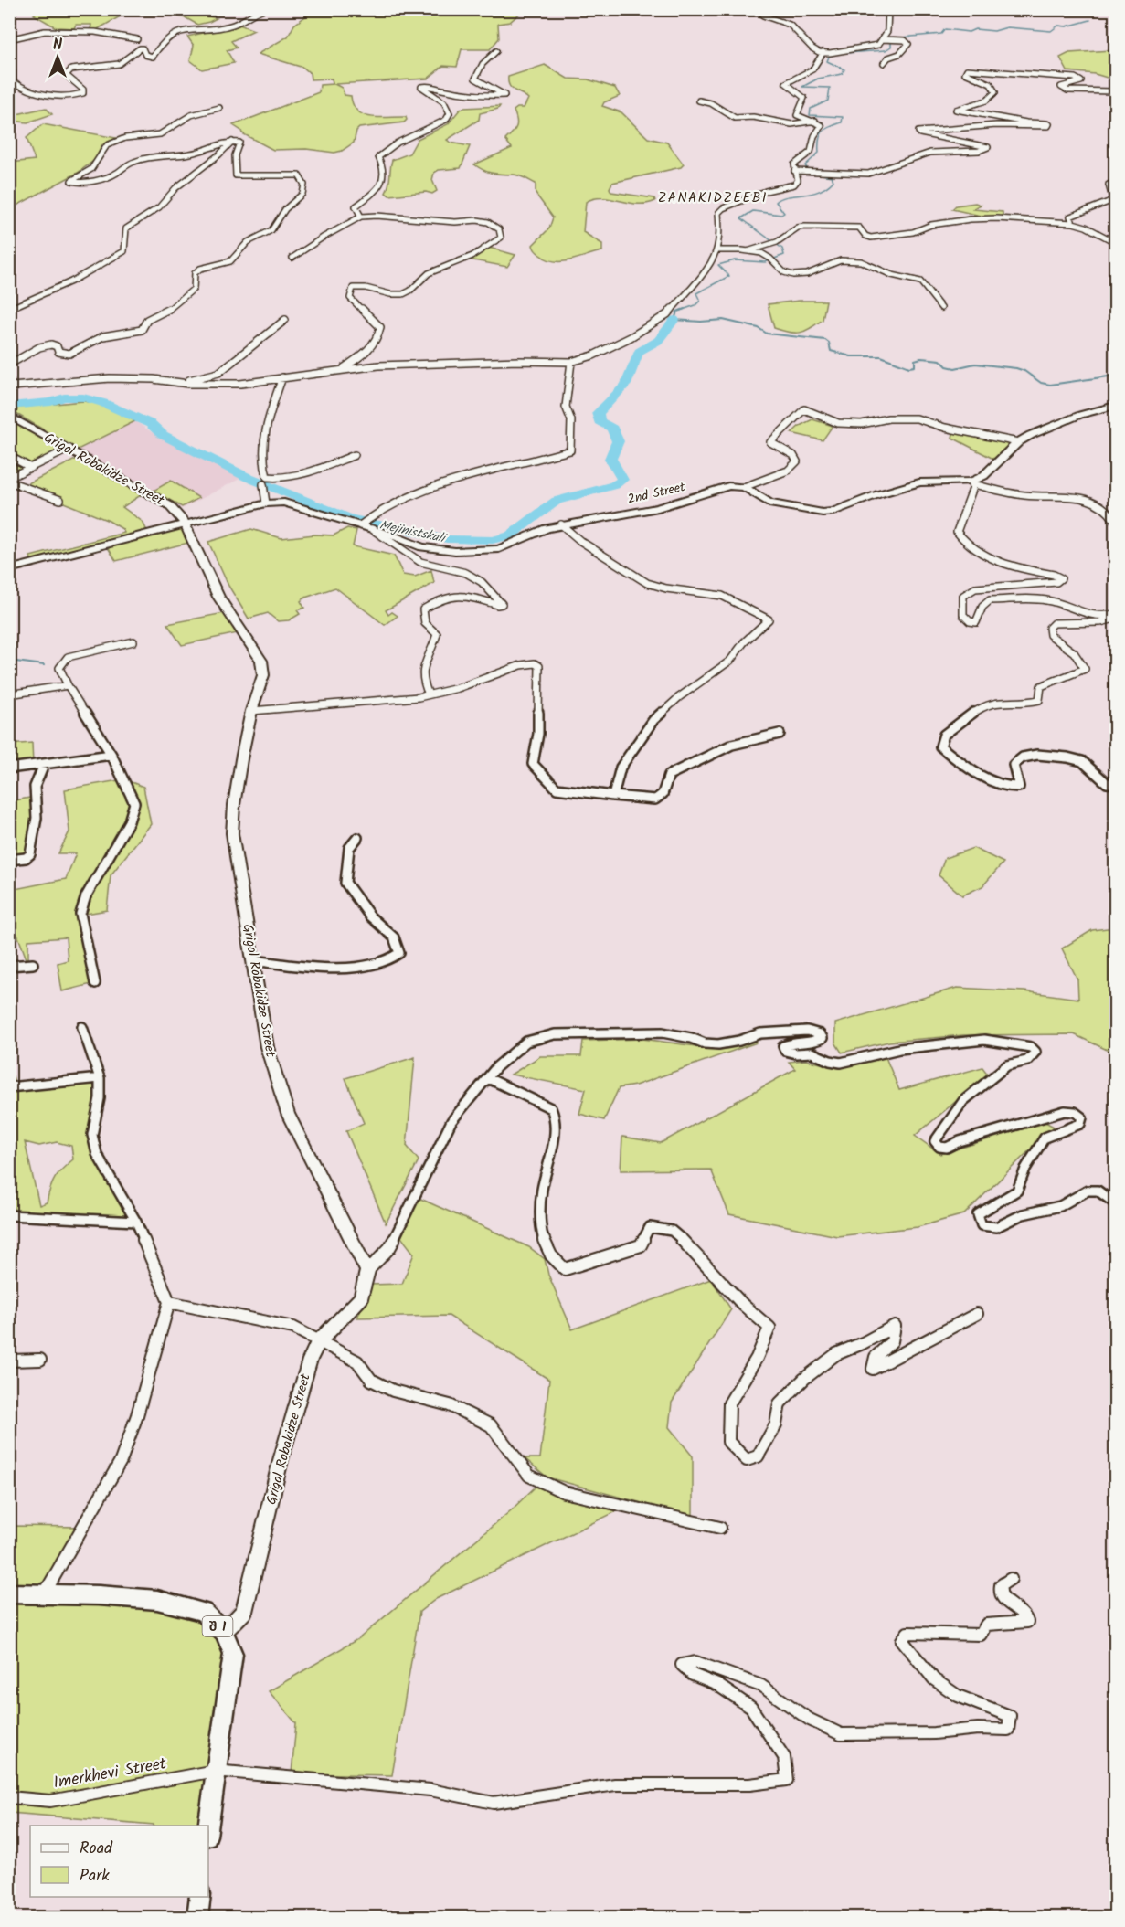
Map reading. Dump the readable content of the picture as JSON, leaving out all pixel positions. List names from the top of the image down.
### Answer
{
  "streets": {
    "main road": ["შ 1"],
    "street": ["Grigol Robakidze Street", "2nd Street", "Imerkhevi Street"]
  },
  "crossings": [
    ["Grigol Robakidze Street", "2nd Street"],
    ["Grigol Robakidze Street", "შ 1"],
    ["შ 1", "Imerkhevi Street"]
  ],
  "districts": ["ZANAKIDZEEBI"],
  "water": ["Mejinistskali"],
  "legend": ["Road", "Park"],
  "north": "top"
}
